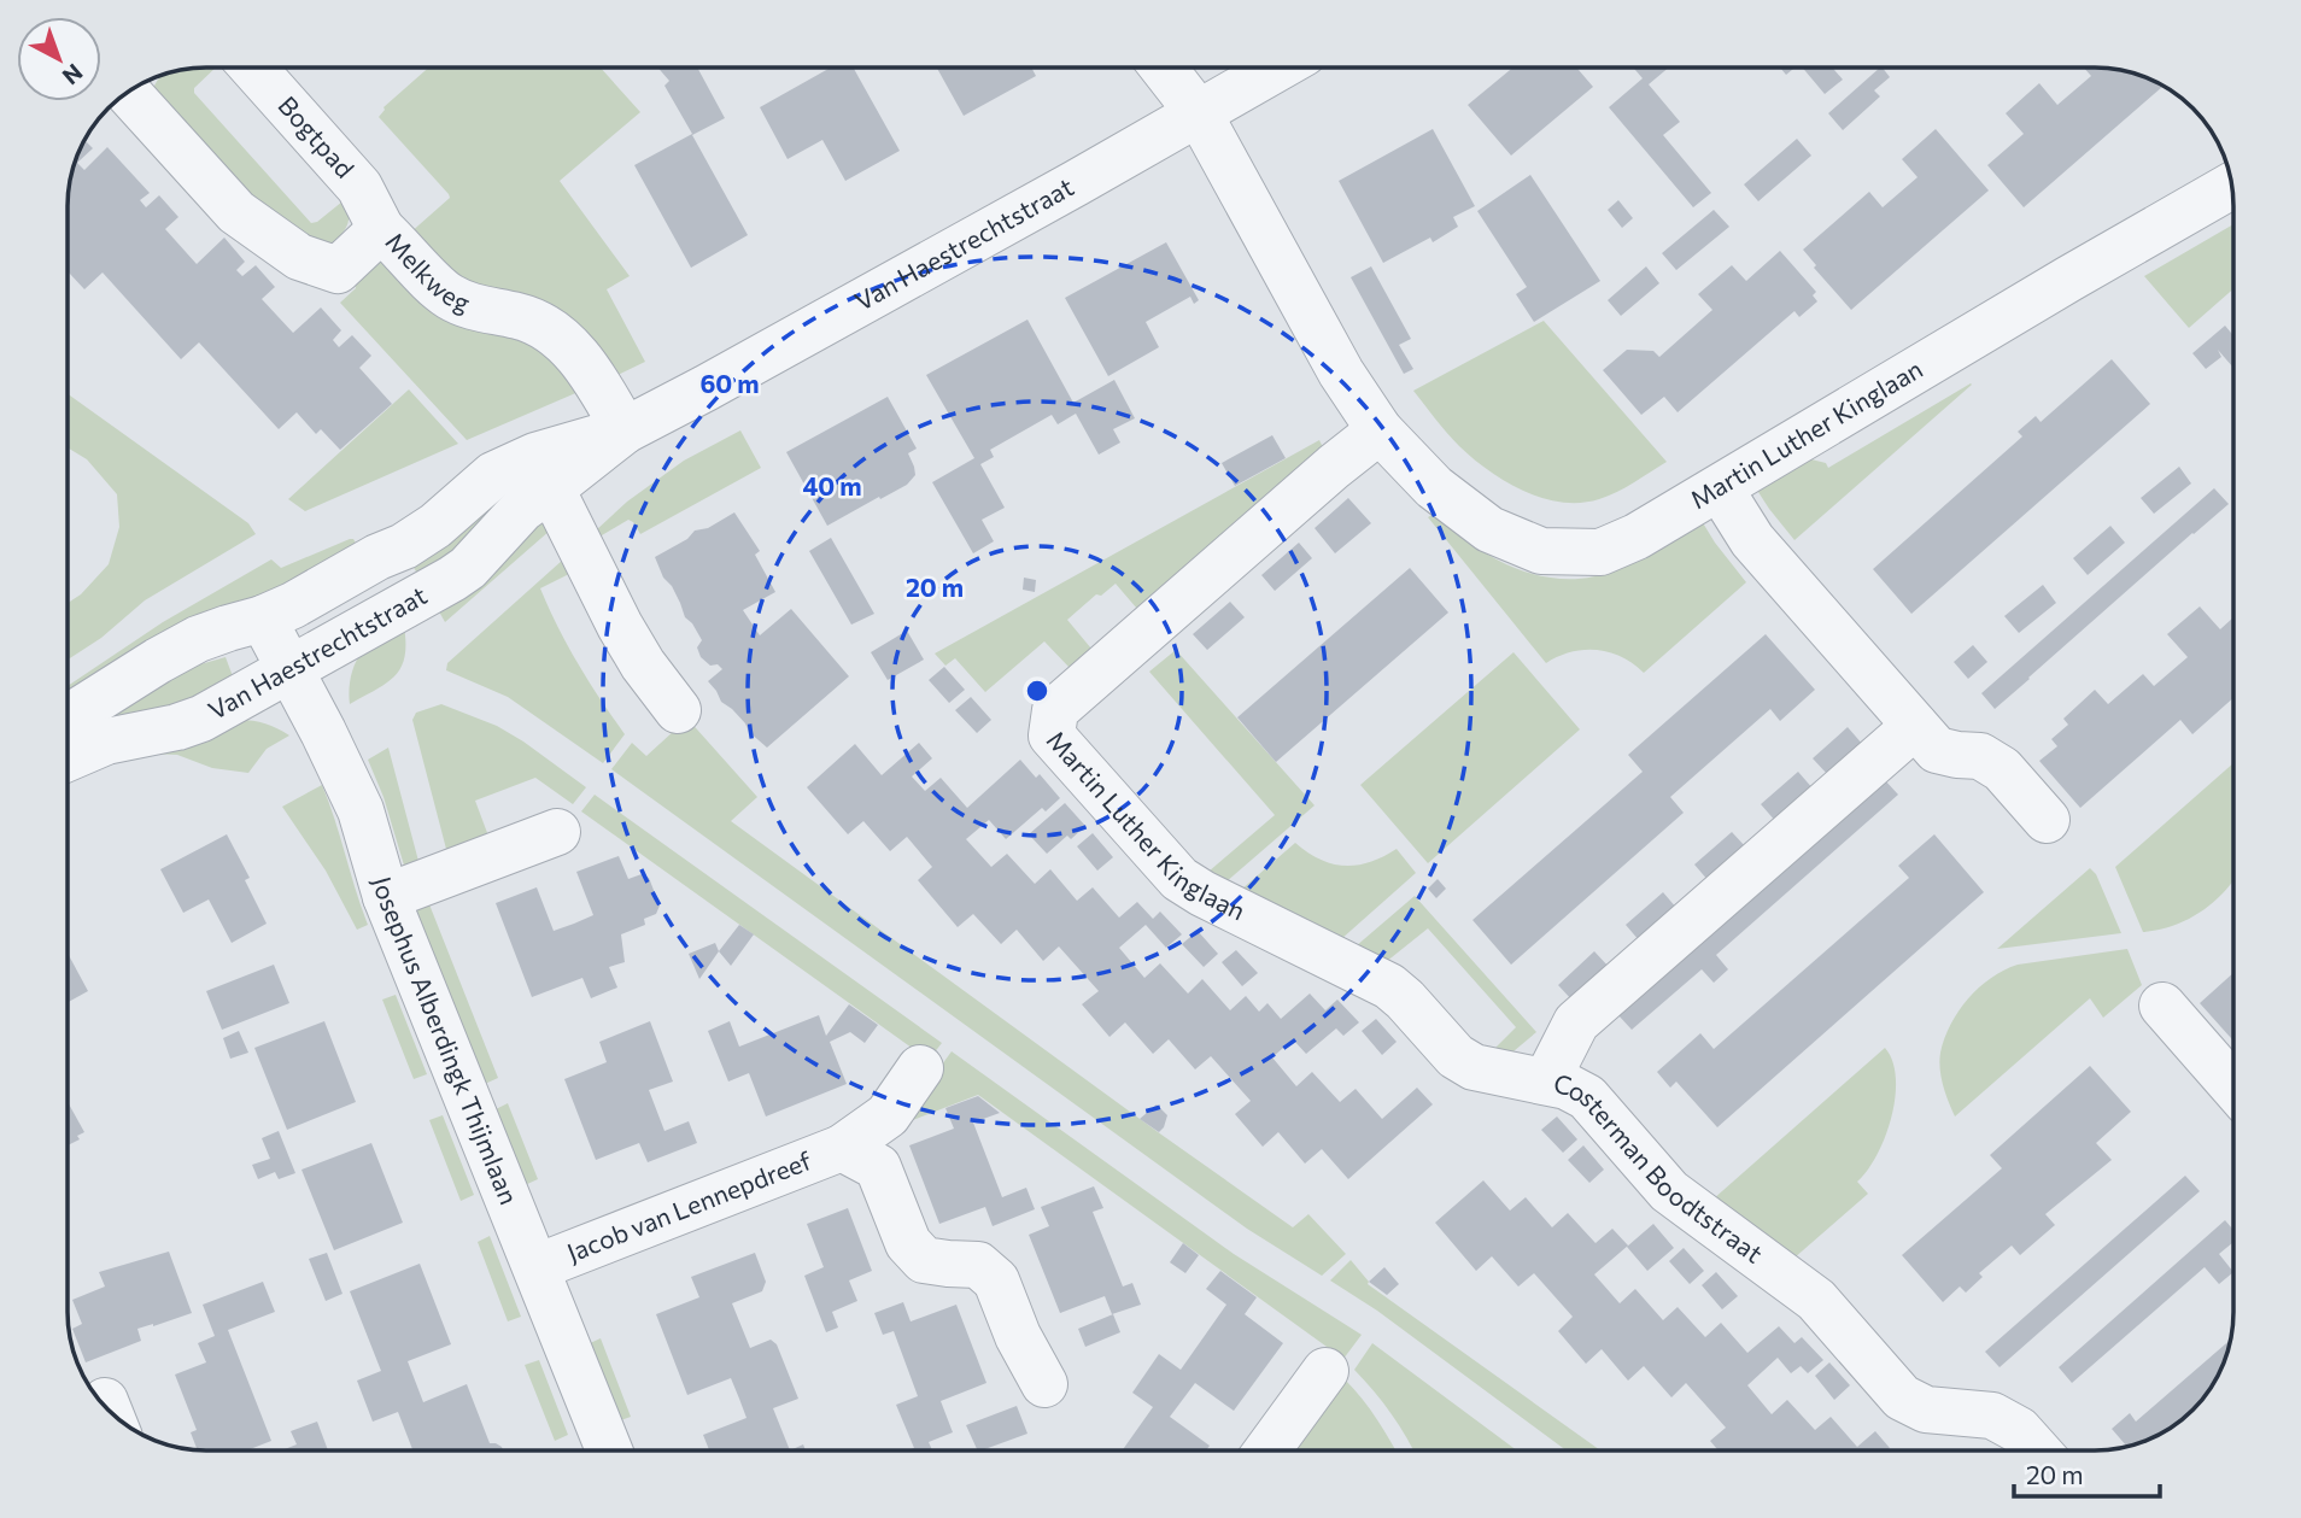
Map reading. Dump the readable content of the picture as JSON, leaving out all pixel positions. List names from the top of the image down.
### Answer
{
  "streets": {
    "street": [
      "Bogtpad",
      "Van Haestrechtstraat",
      "Melkweg",
      "Martin Luther Kinglaan",
      "Josephus Alberdingk Thijmlaan",
      "Costerman Boodtstraat",
      "Jacob van Lennepdreef"
    ]
  },
  "crossings": [
    ["Bogtpad", "Melkweg"],
    ["Van Haestrechtstraat", "Melkweg"],
    ["Van Haestrechtstraat", "Martin Luther Kinglaan"],
    ["Van Haestrechtstraat", "Josephus Alberdingk Thijmlaan"],
    ["Martin Luther Kinglaan", "Costerman Boodtstraat"],
    ["Josephus Alberdingk Thijmlaan", "Jacob van Lennepdreef"]
  ],
  "scale_bar": "20 m",
  "north": "bottom right",
  "rings": ["60 m", "40 m", "20 m"]
}
